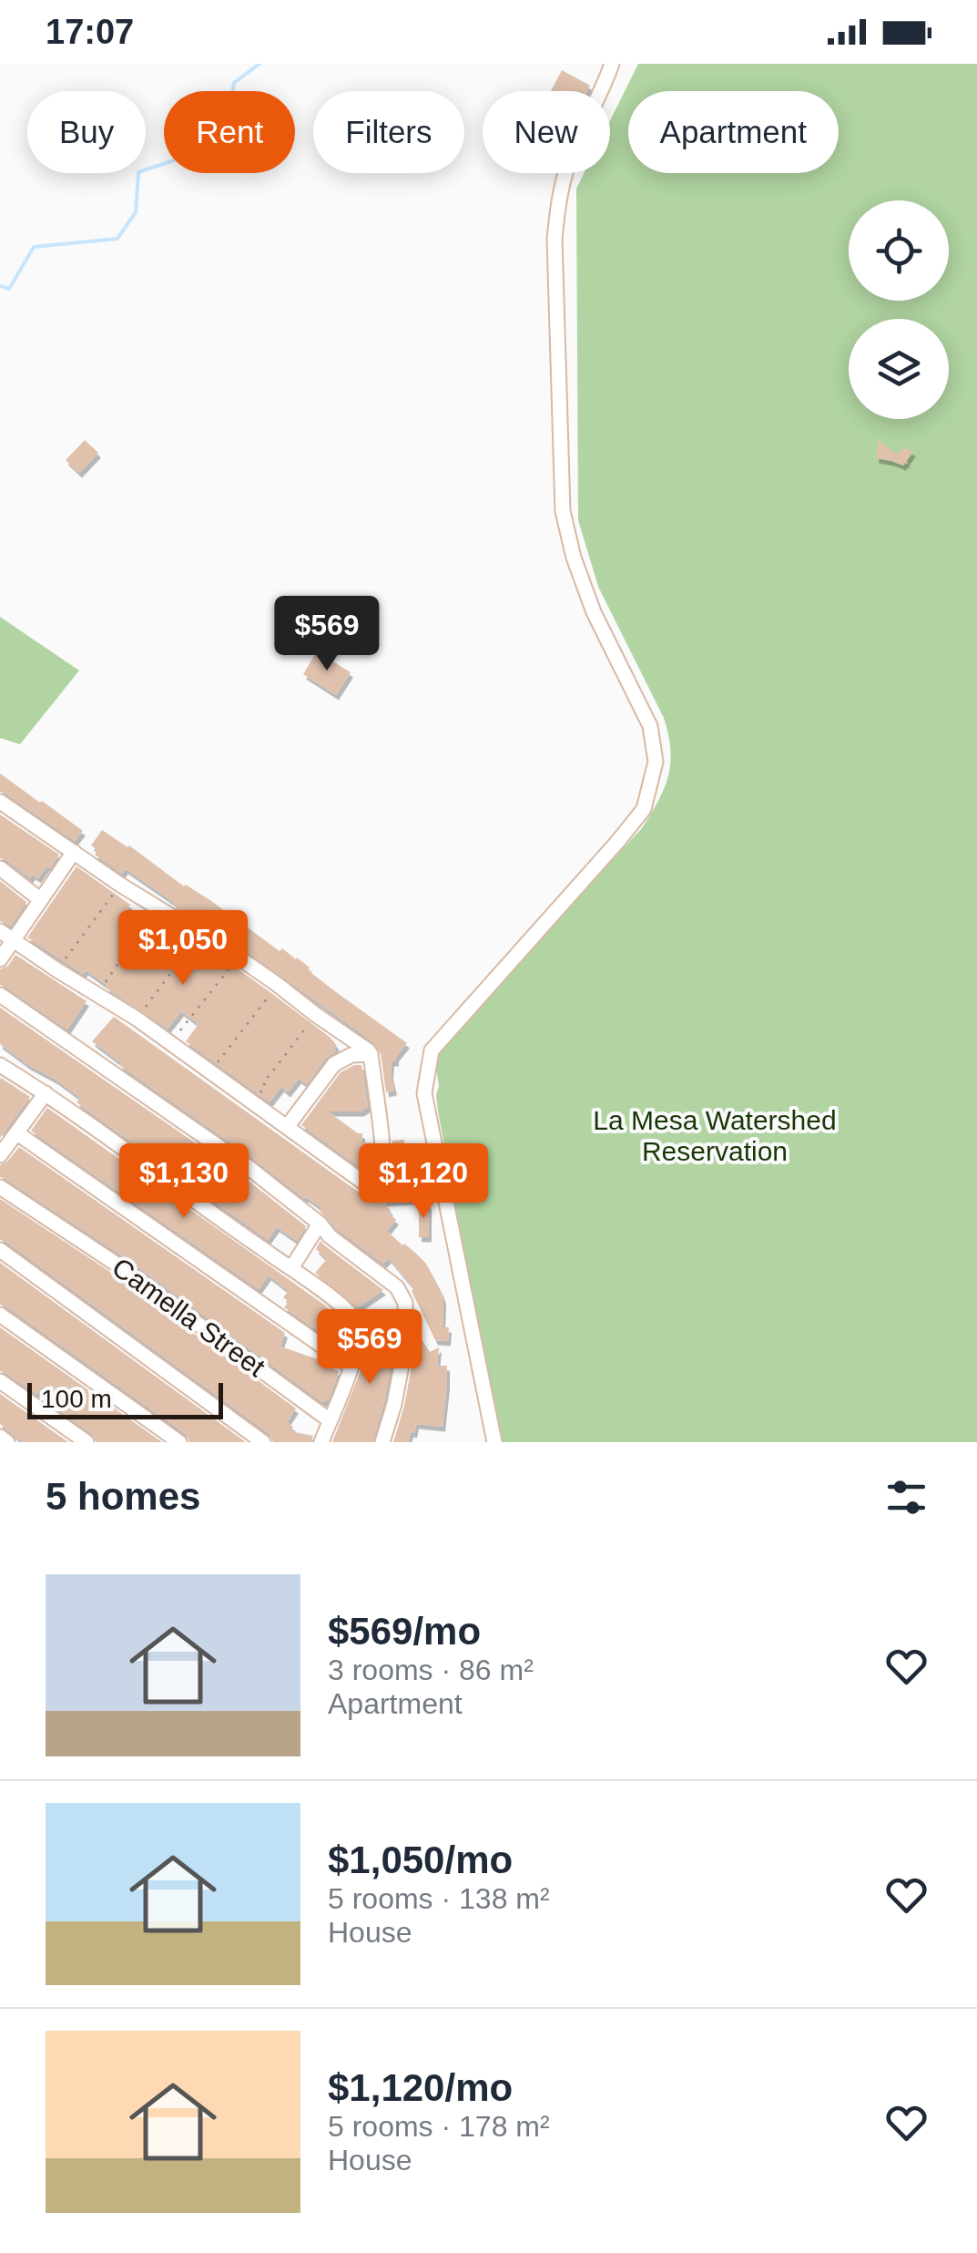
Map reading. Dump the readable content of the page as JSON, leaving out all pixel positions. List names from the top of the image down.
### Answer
{
  "streets": {
    "street": ["Camella Street"]
  },
  "parks": ["La Mesa Watershed Reservation"],
  "scale_bar": "100 m",
  "page": {
    "status": "17:07",
    "chip": [
      "Buy",
      "Rent",
      "Filters",
      "New",
      "Apartment"
    ],
    "price": [
      "$569",
      "$1,050",
      "$1,130",
      "$1,120",
      "$569"
    ],
    "scale": "100 m",
    "heading": "5 homes",
    "list": [
      {
        "name": "$569/mo",
        "note": "3 rooms · 86 m² · Apartment"
      },
      {
        "name": "$1,050/mo",
        "note": "5 rooms · 138 m² · House"
      },
      {
        "name": "$1,120/mo",
        "note": "5 rooms · 178 m² · House"
      }
    ]
  }
}
